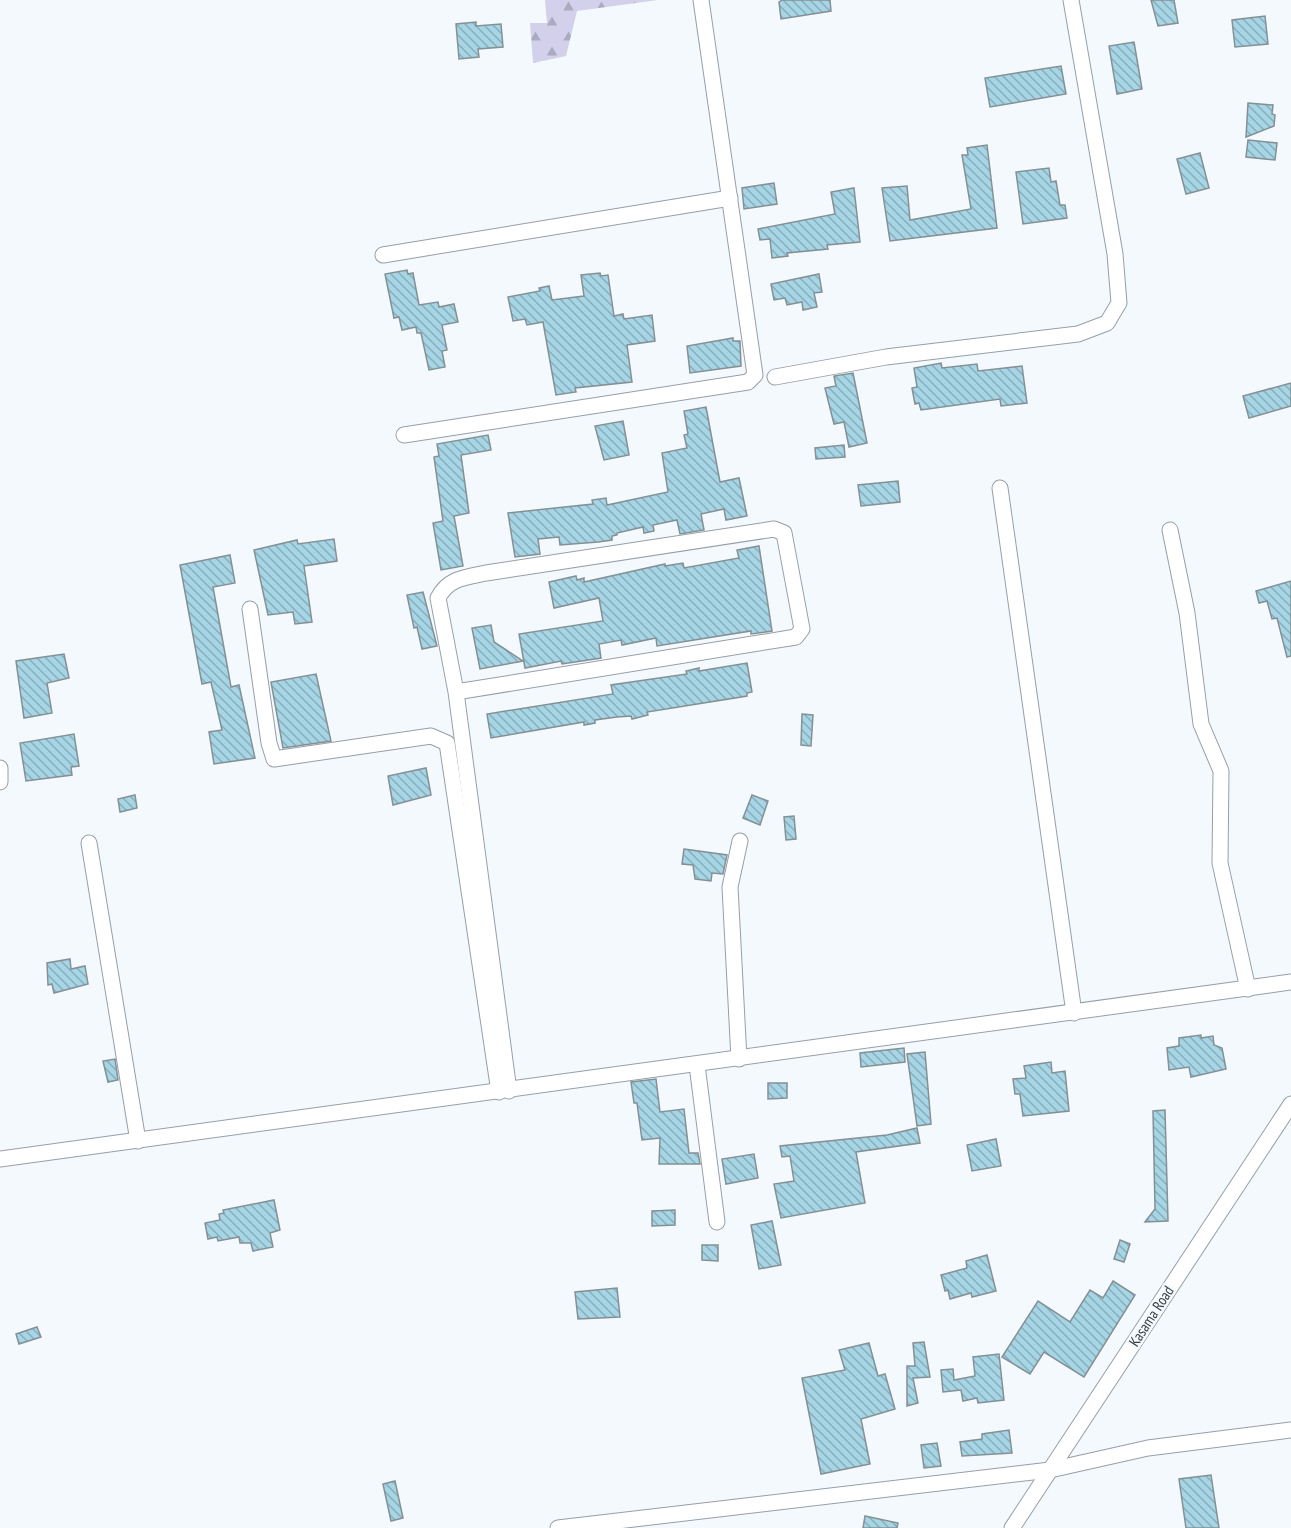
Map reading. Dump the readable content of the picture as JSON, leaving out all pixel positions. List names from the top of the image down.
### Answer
{
  "streets": {
    "street": ["Kasama Road"]
  }
}
